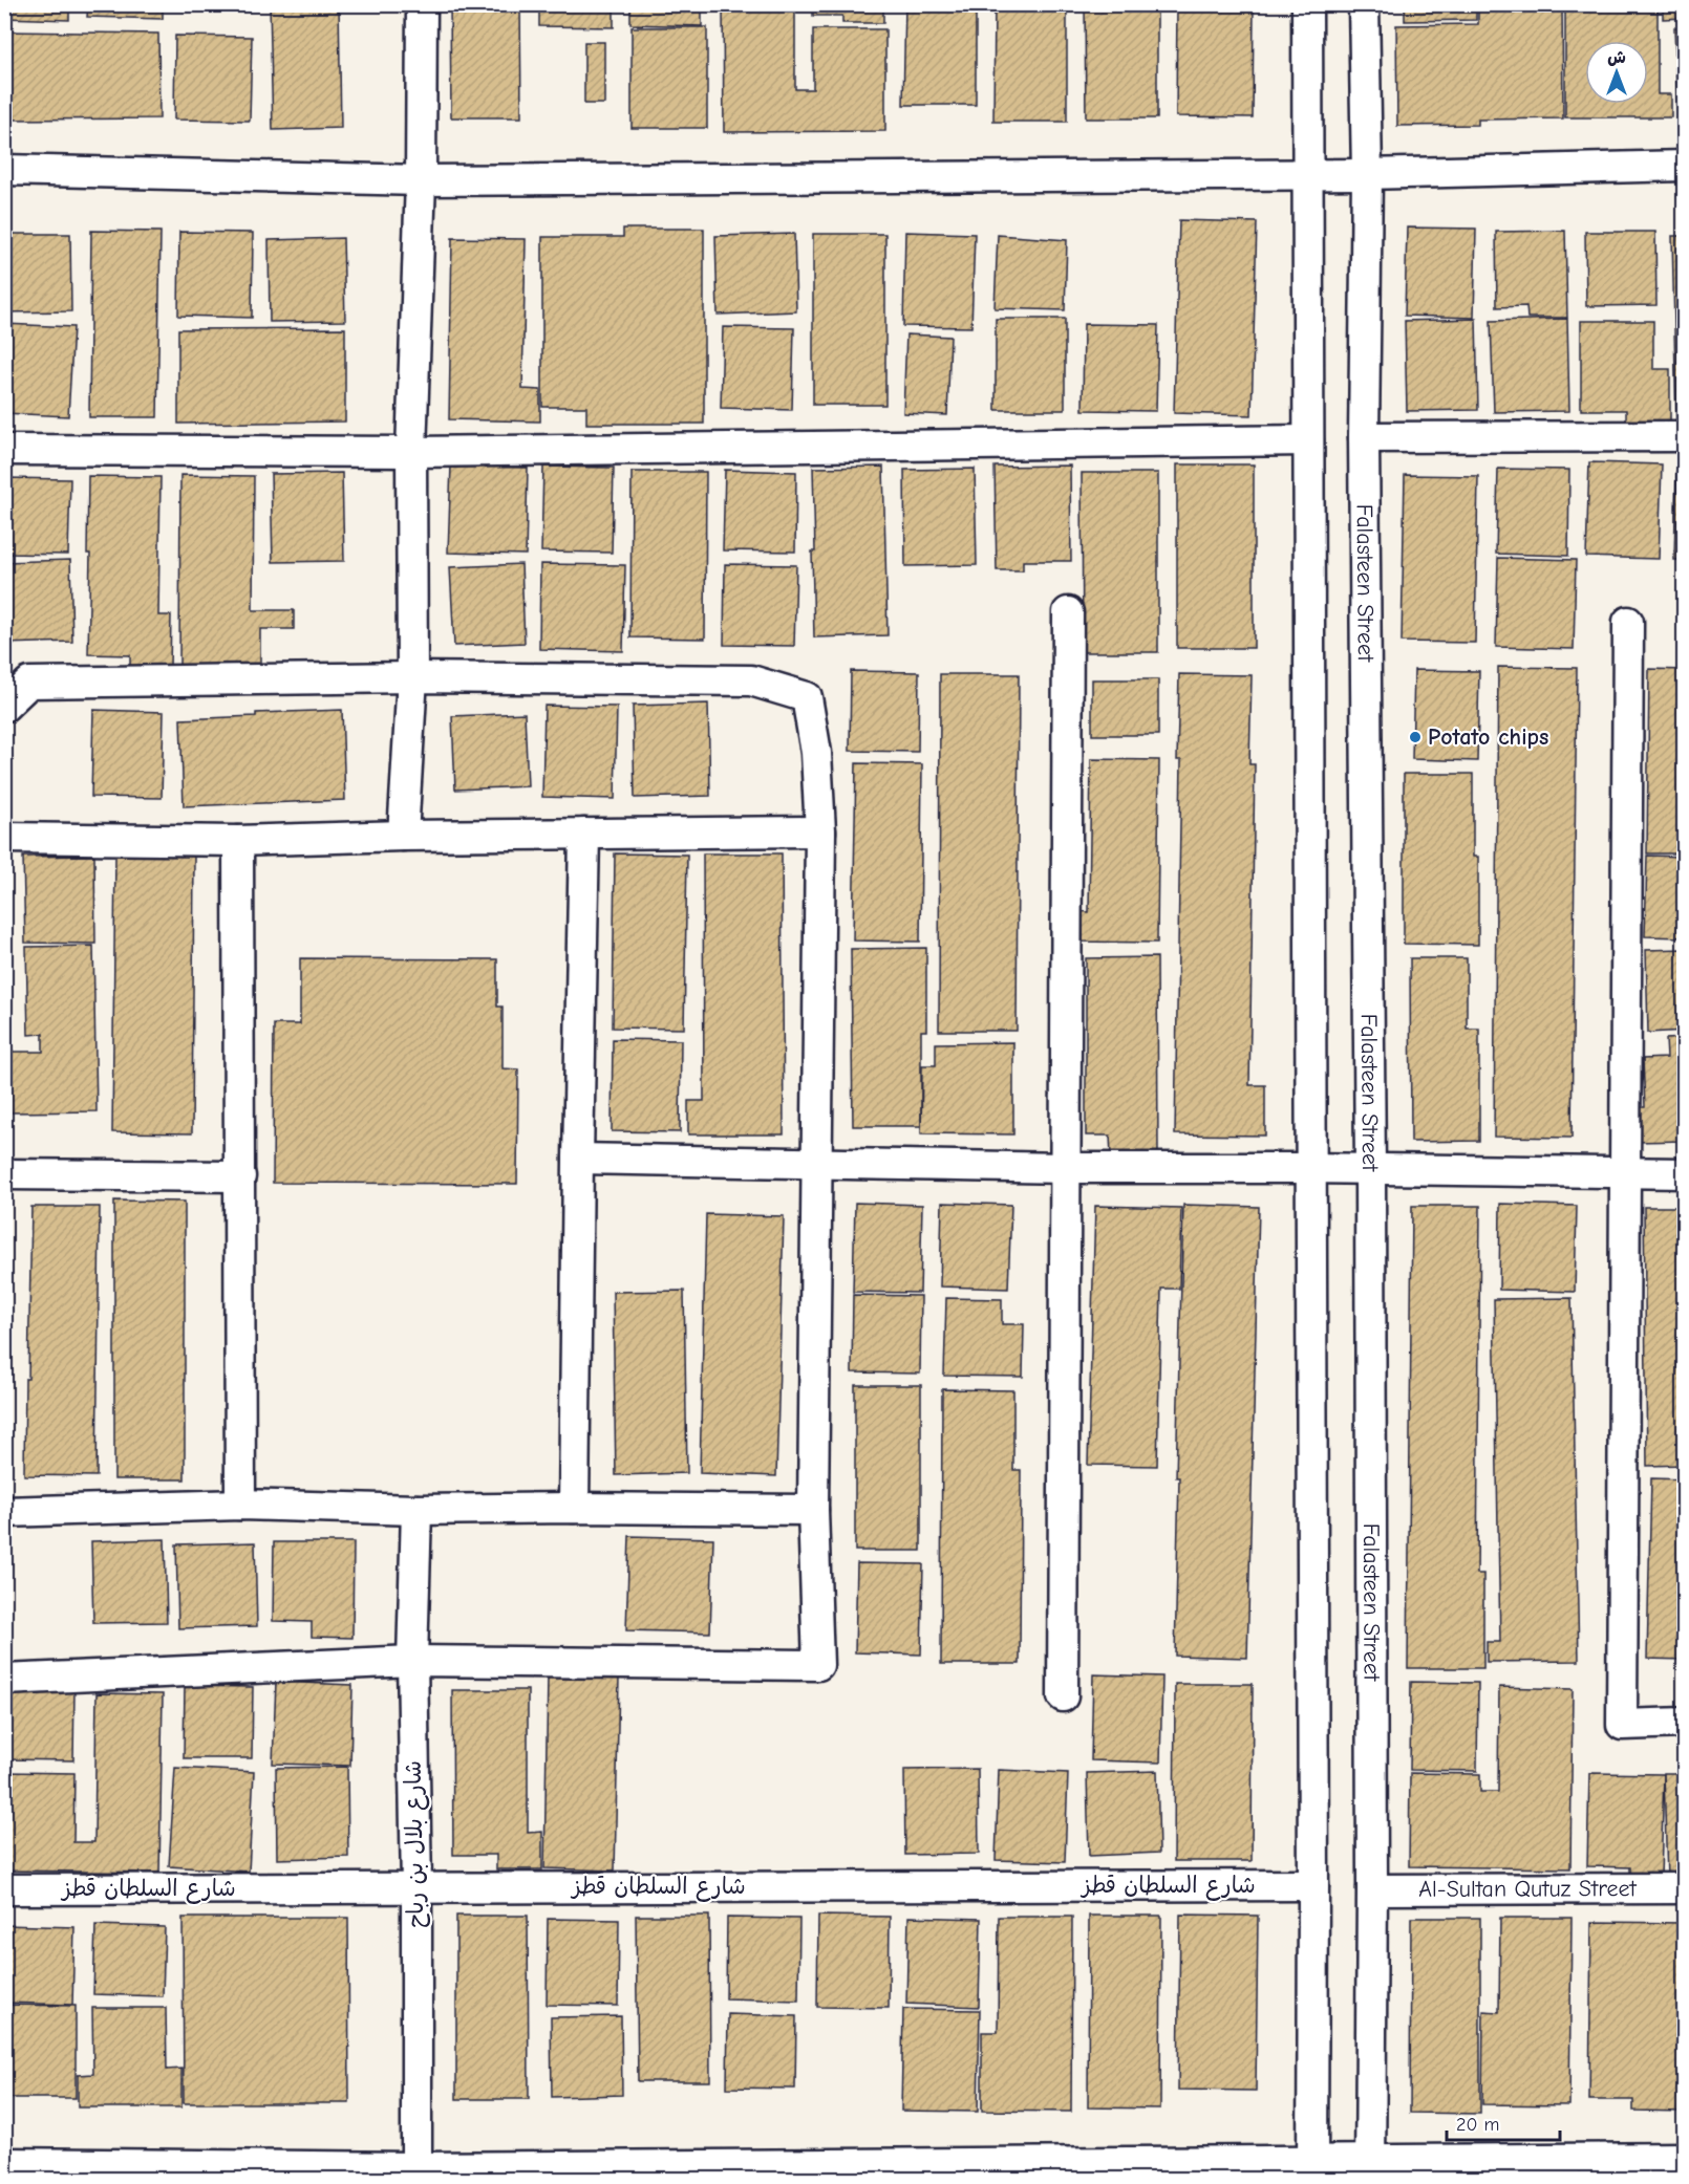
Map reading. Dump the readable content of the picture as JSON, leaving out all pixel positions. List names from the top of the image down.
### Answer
{
  "streets": {
    "street": [
      "Falasteen Street",
      "شارع بلال بن رباح",
      "شارع السلطان قطز",
      "Al-Sultan Qutuz Street"
    ]
  },
  "crossings": [
    ["Falasteen Street", "Al-Sultan Qutuz Street"],
    ["شارع بلال بن رباح", "شارع السلطان قطز"]
  ],
  "places": ["Potato chips"],
  "scale_bar": "20 m",
  "north": "top"
}
